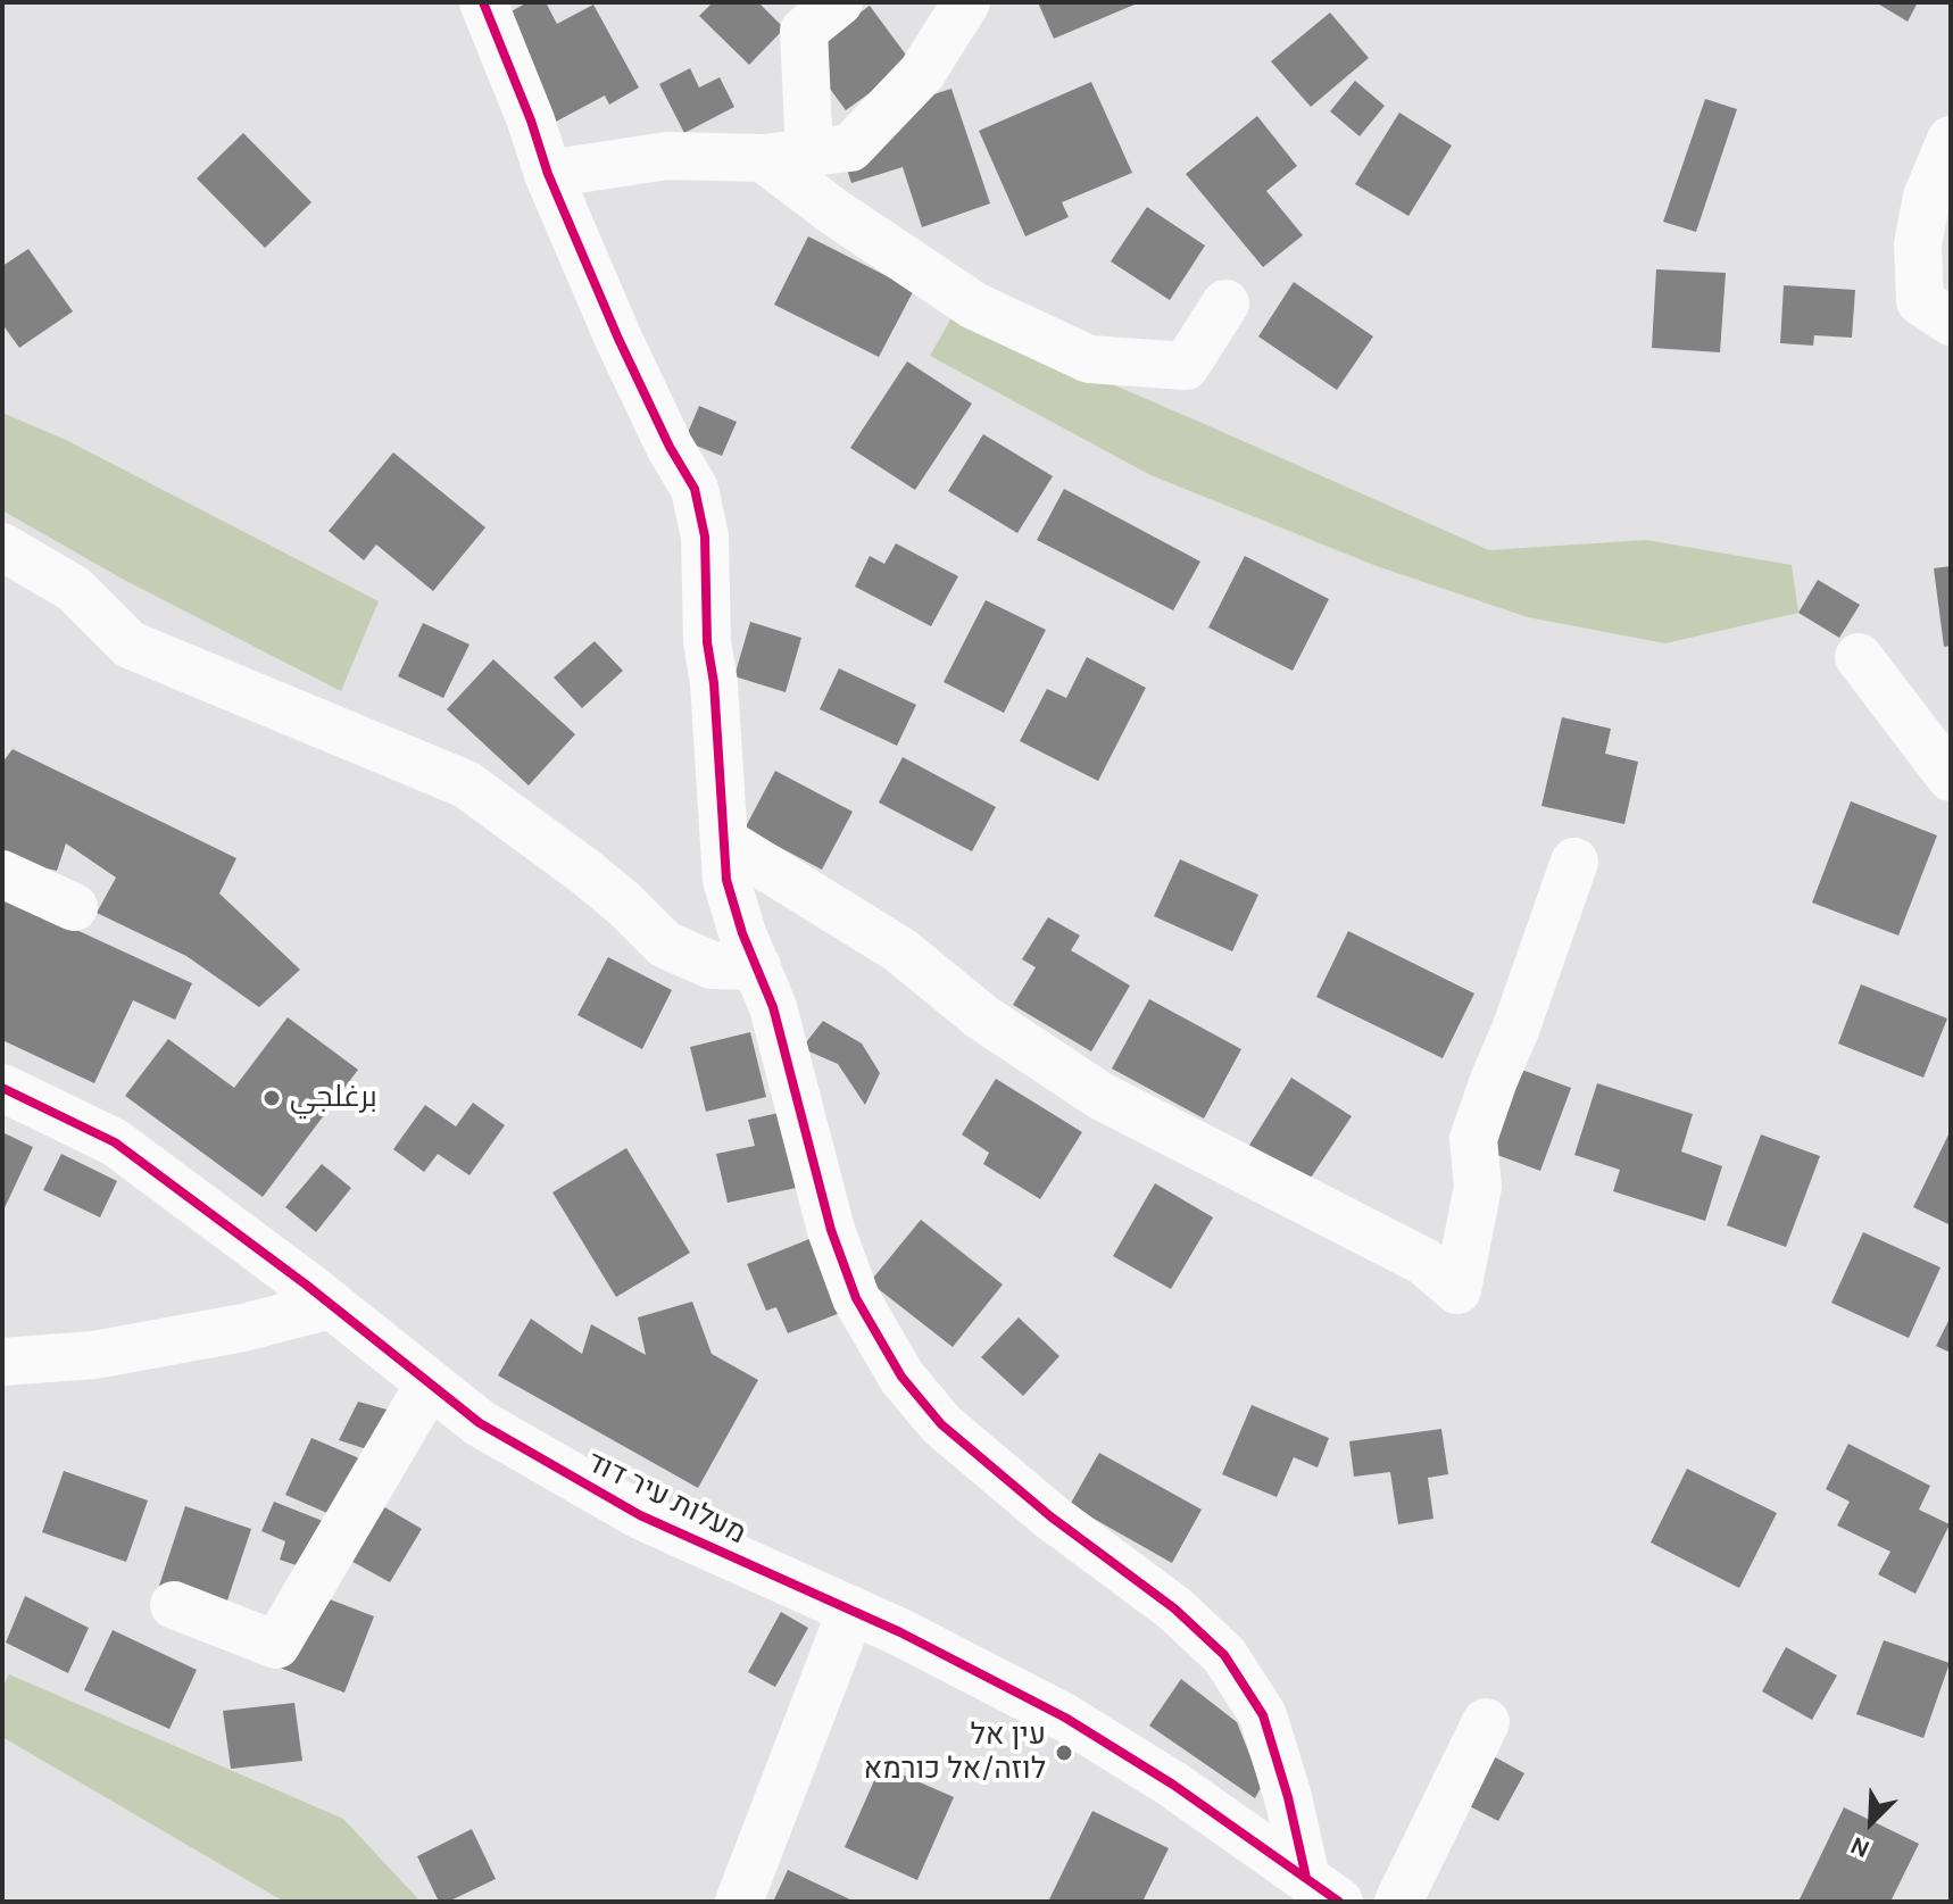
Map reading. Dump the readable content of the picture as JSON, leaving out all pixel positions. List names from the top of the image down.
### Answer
{
  "streets": {
    "street": ["מעלות עיר דוד"]
  },
  "places": ["برغلجي", "עין אל לוזה/אל כורמא"],
  "north": "bottom left"
}
